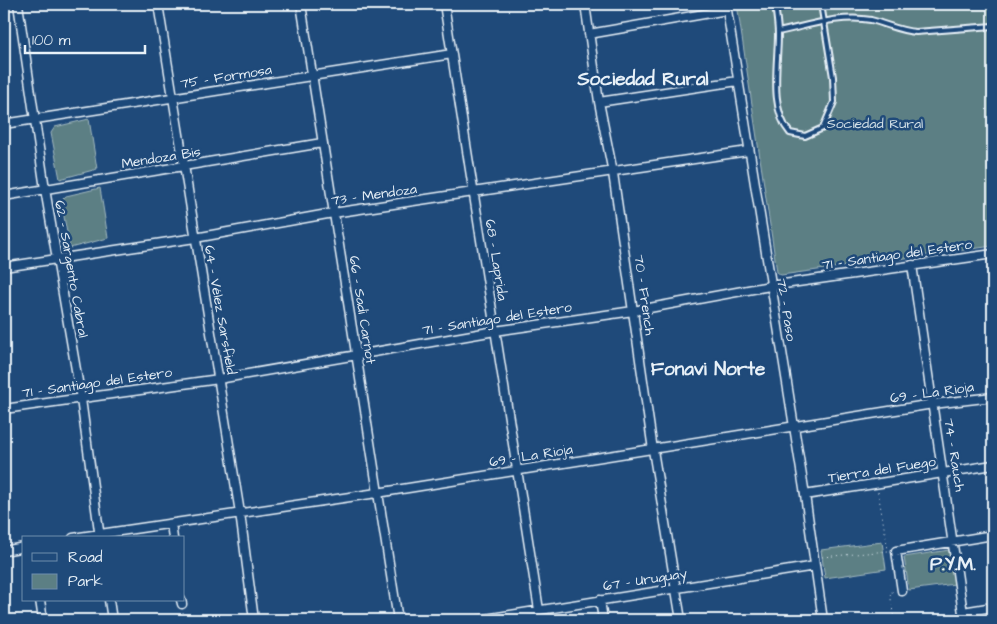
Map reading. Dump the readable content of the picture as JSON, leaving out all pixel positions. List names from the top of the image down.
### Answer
{
  "streets": {
    "street": [
      "75 - Formosa",
      "Mendoza Bis",
      "73 - Mendoza",
      "71 - Santiago del Estero",
      "68 - Laprida",
      "62 - Sargento Cabral",
      "70 - French",
      "64 - Vélez Sarsfield",
      "66 - Sadi Carnot",
      "72 - Paso",
      "69 - La Rioja",
      "74 - Rauch",
      "Tierra del Fuego",
      "67 - Uruguay"
    ]
  },
  "crossings": [
    ["75 - Formosa", "68 - Laprida"],
    ["75 - Formosa", "62 - Sargento Cabral"],
    ["75 - Formosa", "64 - Vélez Sarsfield"],
    ["75 - Formosa", "66 - Sadi Carnot"],
    ["Mendoza Bis", "62 - Sargento Cabral"],
    ["Mendoza Bis", "64 - Vélez Sarsfield"],
    ["Mendoza Bis", "66 - Sadi Carnot"],
    ["73 - Mendoza", "68 - Laprida"],
    ["73 - Mendoza", "62 - Sargento Cabral"],
    ["73 - Mendoza", "70 - French"],
    ["73 - Mendoza", "64 - Vélez Sarsfield"],
    ["73 - Mendoza", "66 - Sadi Carnot"],
    ["73 - Mendoza", "72 - Paso"],
    ["71 - Santiago del Estero", "68 - Laprida"],
    ["71 - Santiago del Estero", "62 - Sargento Cabral"],
    ["71 - Santiago del Estero", "70 - French"],
    ["71 - Santiago del Estero", "64 - Vélez Sarsfield"],
    ["71 - Santiago del Estero", "66 - Sadi Carnot"],
    ["71 - Santiago del Estero", "72 - Paso"],
    ["71 - Santiago del Estero", "74 - Rauch"],
    ["68 - Laprida", "69 - La Rioja"],
    ["68 - Laprida", "67 - Uruguay"],
    ["62 - Sargento Cabral", "69 - La Rioja"],
    ["70 - French", "69 - La Rioja"],
    ["70 - French", "67 - Uruguay"],
    ["64 - Vélez Sarsfield", "69 - La Rioja"],
    ["66 - Sadi Carnot", "69 - La Rioja"],
    ["72 - Paso", "69 - La Rioja"],
    ["72 - Paso", "Tierra del Fuego"],
    ["72 - Paso", "67 - Uruguay"],
    ["69 - La Rioja", "74 - Rauch"],
    ["74 - Rauch", "Tierra del Fuego"]
  ],
  "districts": ["Sociedad Rural", "Fonavi Norte", "P.Y.M."],
  "parks": ["Sociedad Rural"],
  "legend": ["Road", "Park"],
  "scale_bar": "100 m"
}
